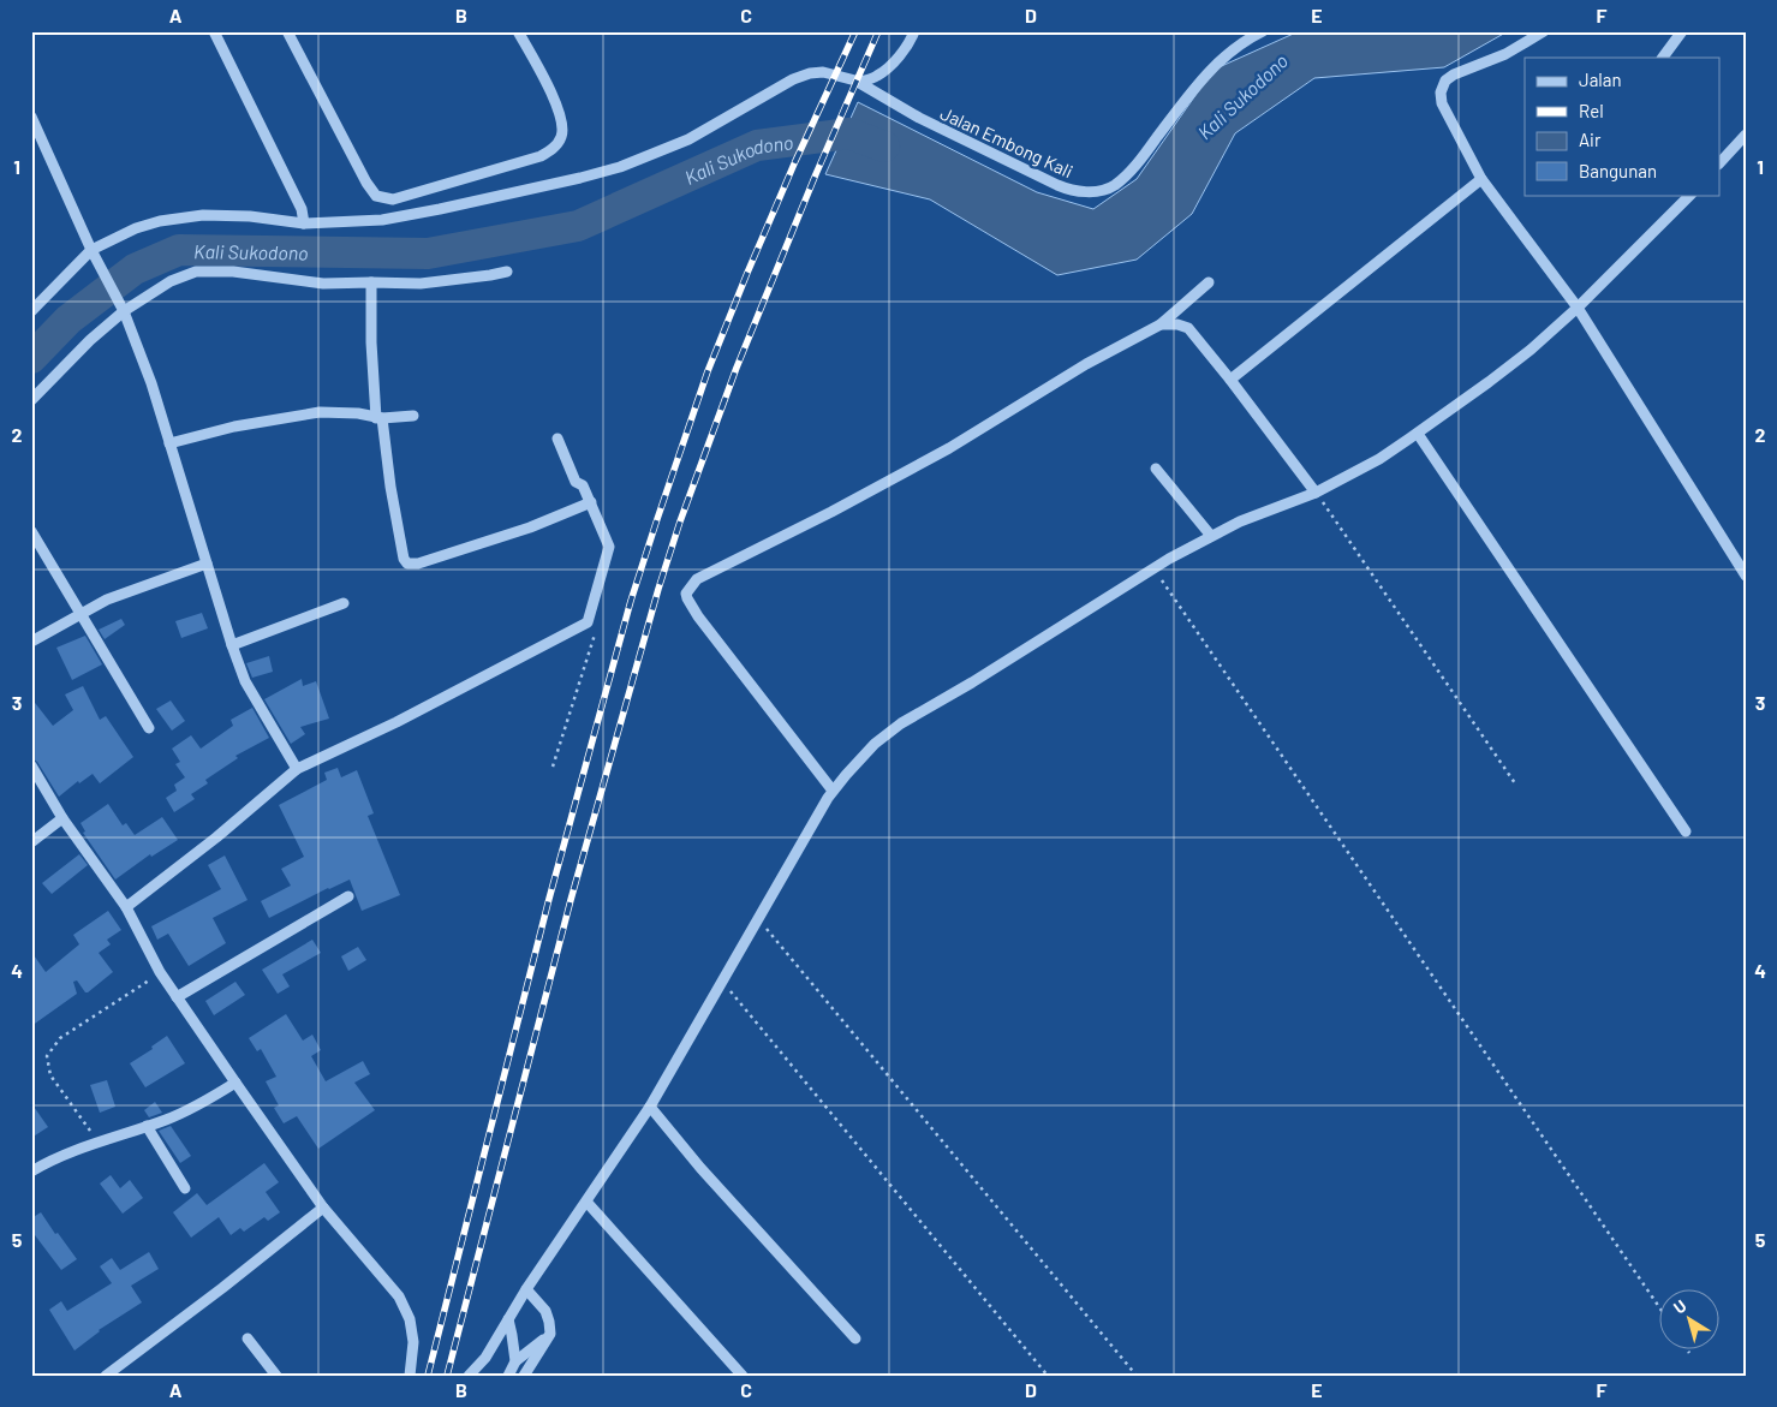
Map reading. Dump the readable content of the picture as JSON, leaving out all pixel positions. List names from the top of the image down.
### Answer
{
  "streets": {
    "street": ["Jalan Embong Kali"]
  },
  "water": ["Kali Sukodono"],
  "legend": [
    "Jalan",
    "Rel",
    "Air",
    "Bangunan"
  ],
  "north": "top left",
  "grid": {
    "columns": [
      "A",
      "B",
      "C",
      "D",
      "E",
      "F"
    ],
    "rows": [
      "1",
      "2",
      "3",
      "4",
      "5"
    ]
  }
}
